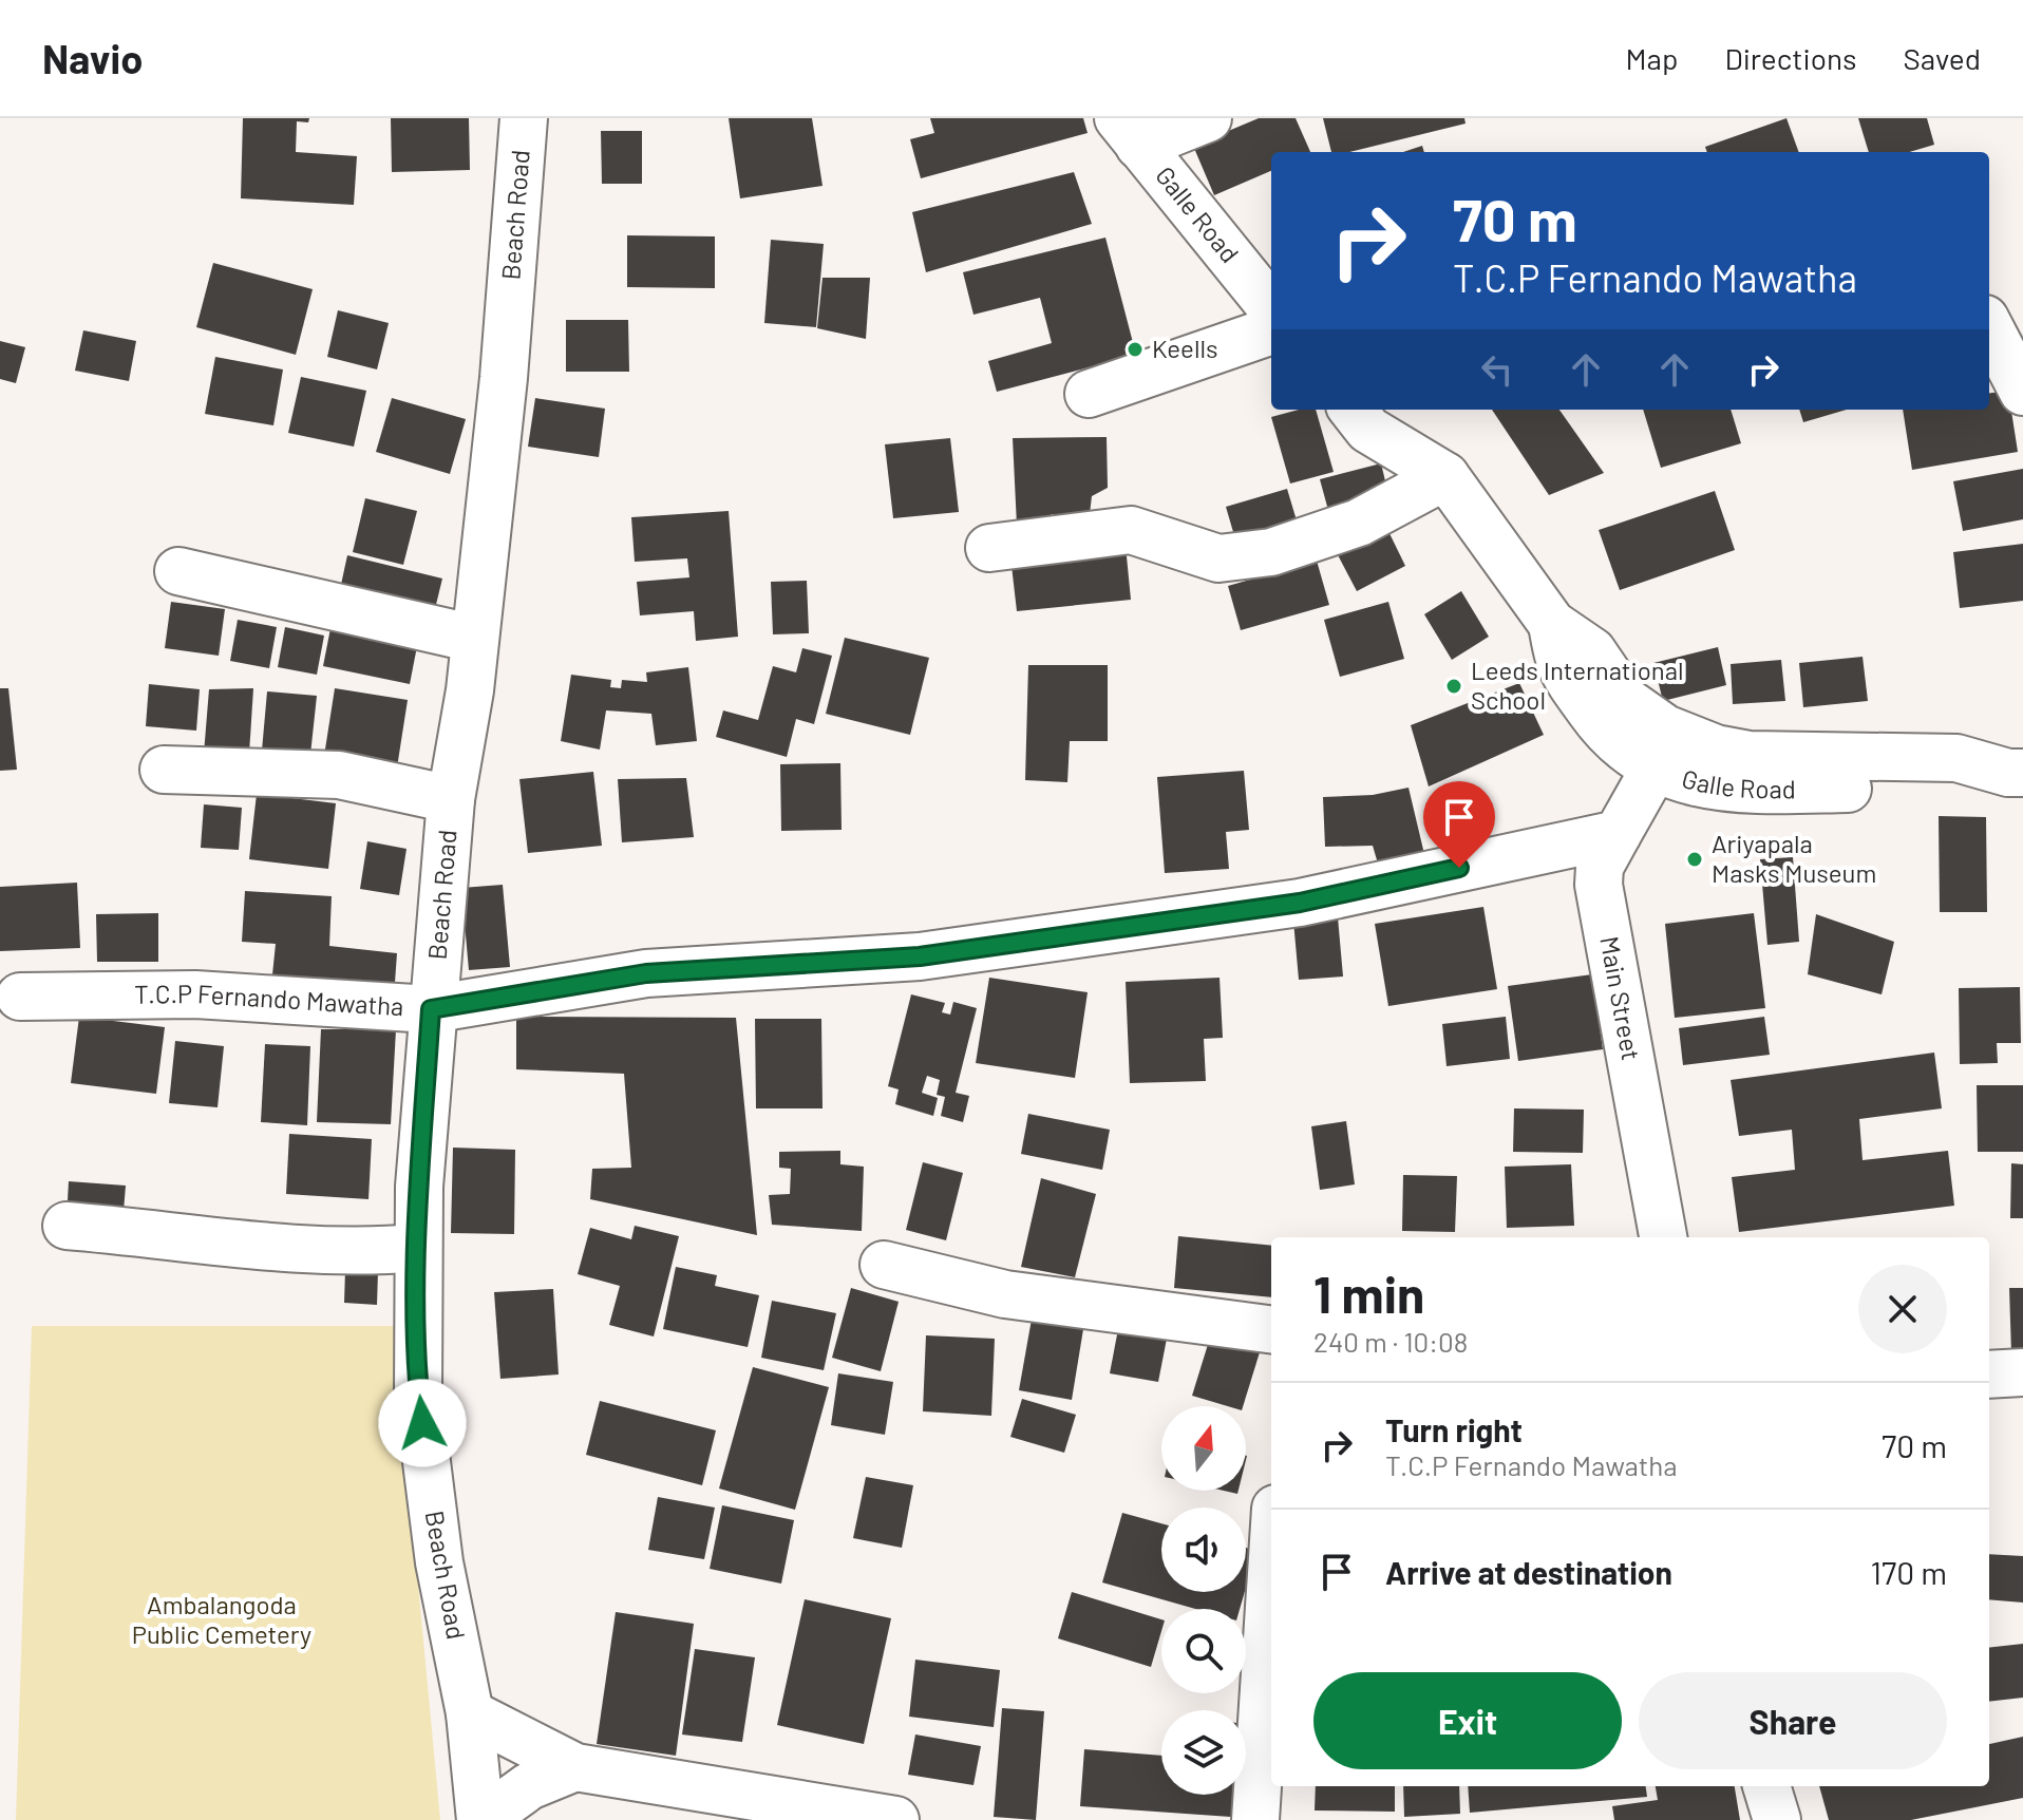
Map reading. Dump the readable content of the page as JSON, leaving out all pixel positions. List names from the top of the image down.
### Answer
{
  "streets": {
    "main road": [
      "Beach Road",
      "Galle Road",
      "Main Street",
      "T.C.P Fernando Mawatha"
    ]
  },
  "crossings": [
    ["Beach Road", "T.C.P Fernando Mawatha"],
    ["Galle Road", "Main Street"],
    ["Main Street", "T.C.P Fernando Mawatha"]
  ],
  "parks": ["Ambalangoda Public Cemetery"],
  "places": ["Keells", "Leeds International School", "Ariyapala Masks Museum"],
  "north": "top",
  "page": {
    "header": "Navio",
    "nav": ["Map", "Directions", "Saved"],
    "turn": ["70 m", "T.C.P Fernando Mawatha"],
    "heading": ["1 min", "240 m · 10:08"],
    "list": [
      {
        "name": "Turn right",
        "note": "T.C.P Fernando Mawatha",
        "value": "70 m"
      },
      {
        "name": "Arrive at destination",
        "value": "170 m"
      }
    ],
    "buttons": ["Exit", "Share"]
  }
}
